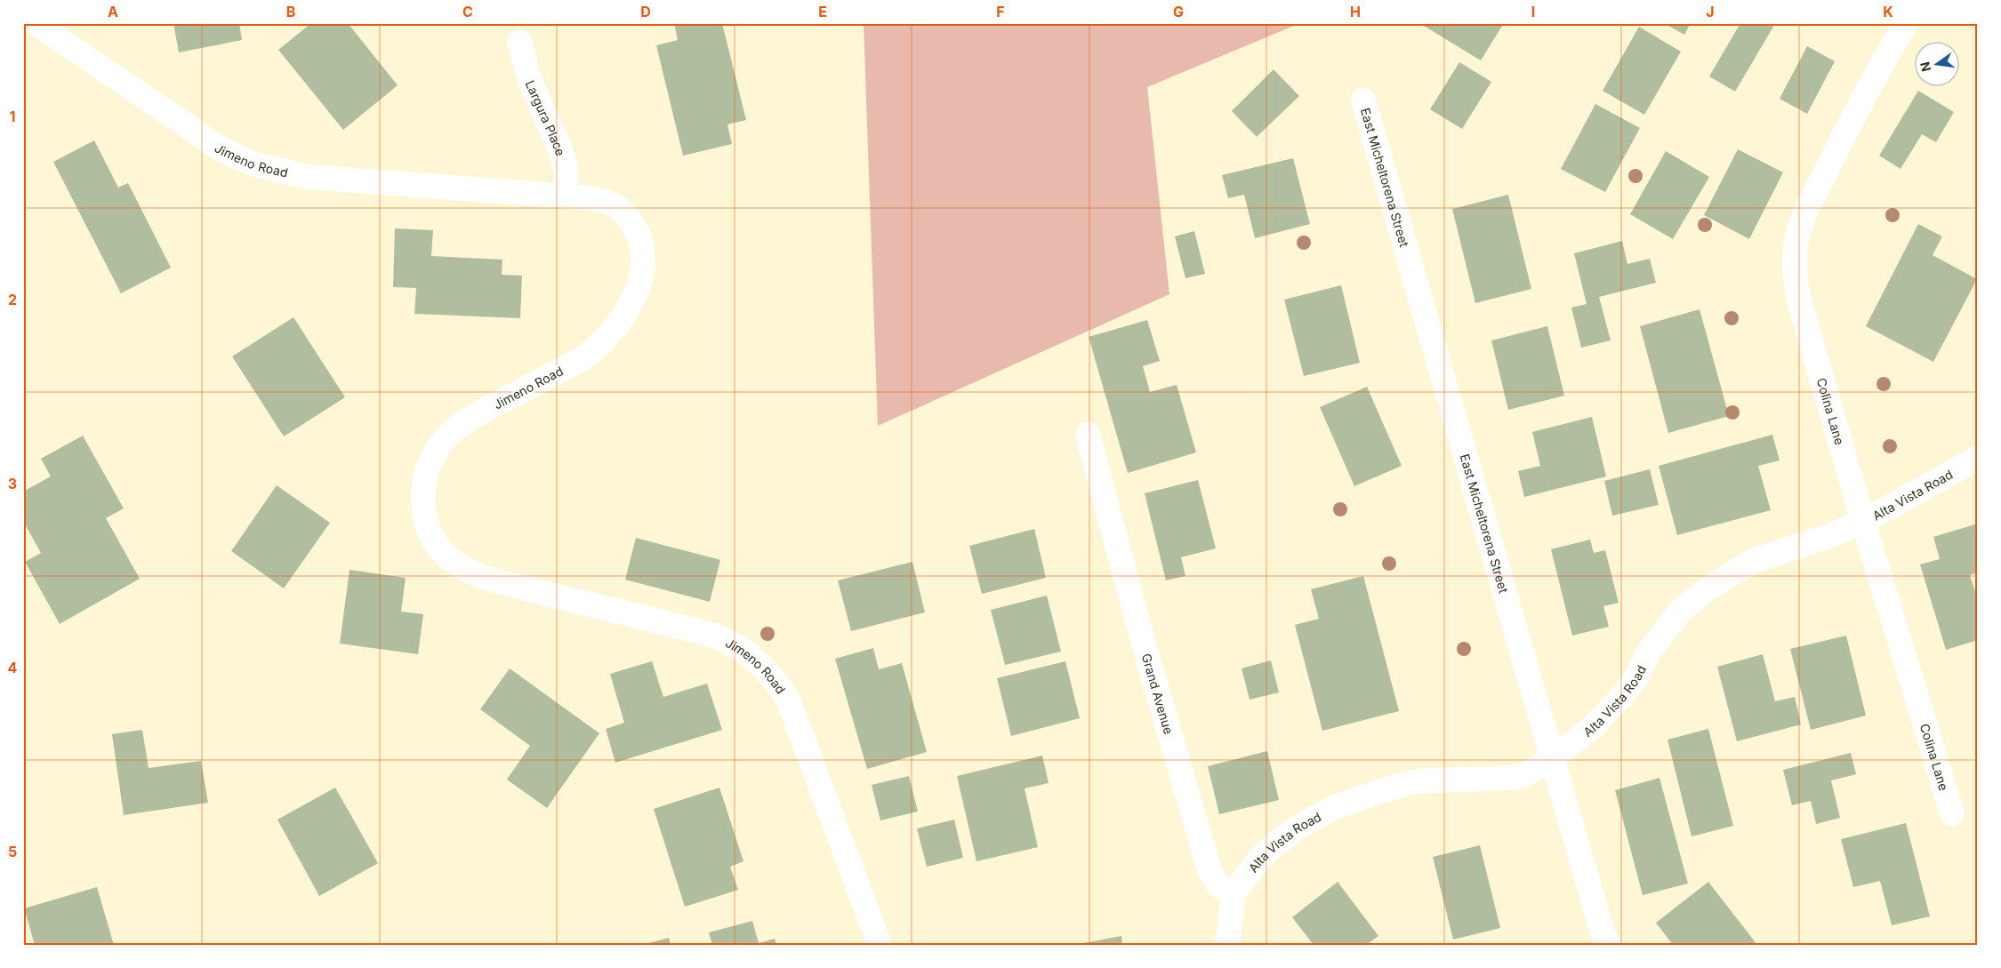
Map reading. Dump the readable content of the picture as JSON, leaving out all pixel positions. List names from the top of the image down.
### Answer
{
  "streets": {
    "street": [
      "Largura Place",
      "Jimeno Road",
      "East Micheltorena Street",
      "Colina Lane",
      "Alta Vista Road",
      "Grand Avenue"
    ]
  },
  "crossings": [
    ["Largura Place", "Jimeno Road"],
    ["East Micheltorena Street", "Alta Vista Road"],
    ["Colina Lane", "Alta Vista Road"],
    ["Alta Vista Road", "Grand Avenue"]
  ],
  "north": "left",
  "grid": {
    "columns": [
      "A",
      "B",
      "C",
      "D",
      "E",
      "F",
      "G",
      "H",
      "I",
      "J",
      "K"
    ],
    "rows": [
      "1",
      "2",
      "3",
      "4",
      "5"
    ]
  }
}
